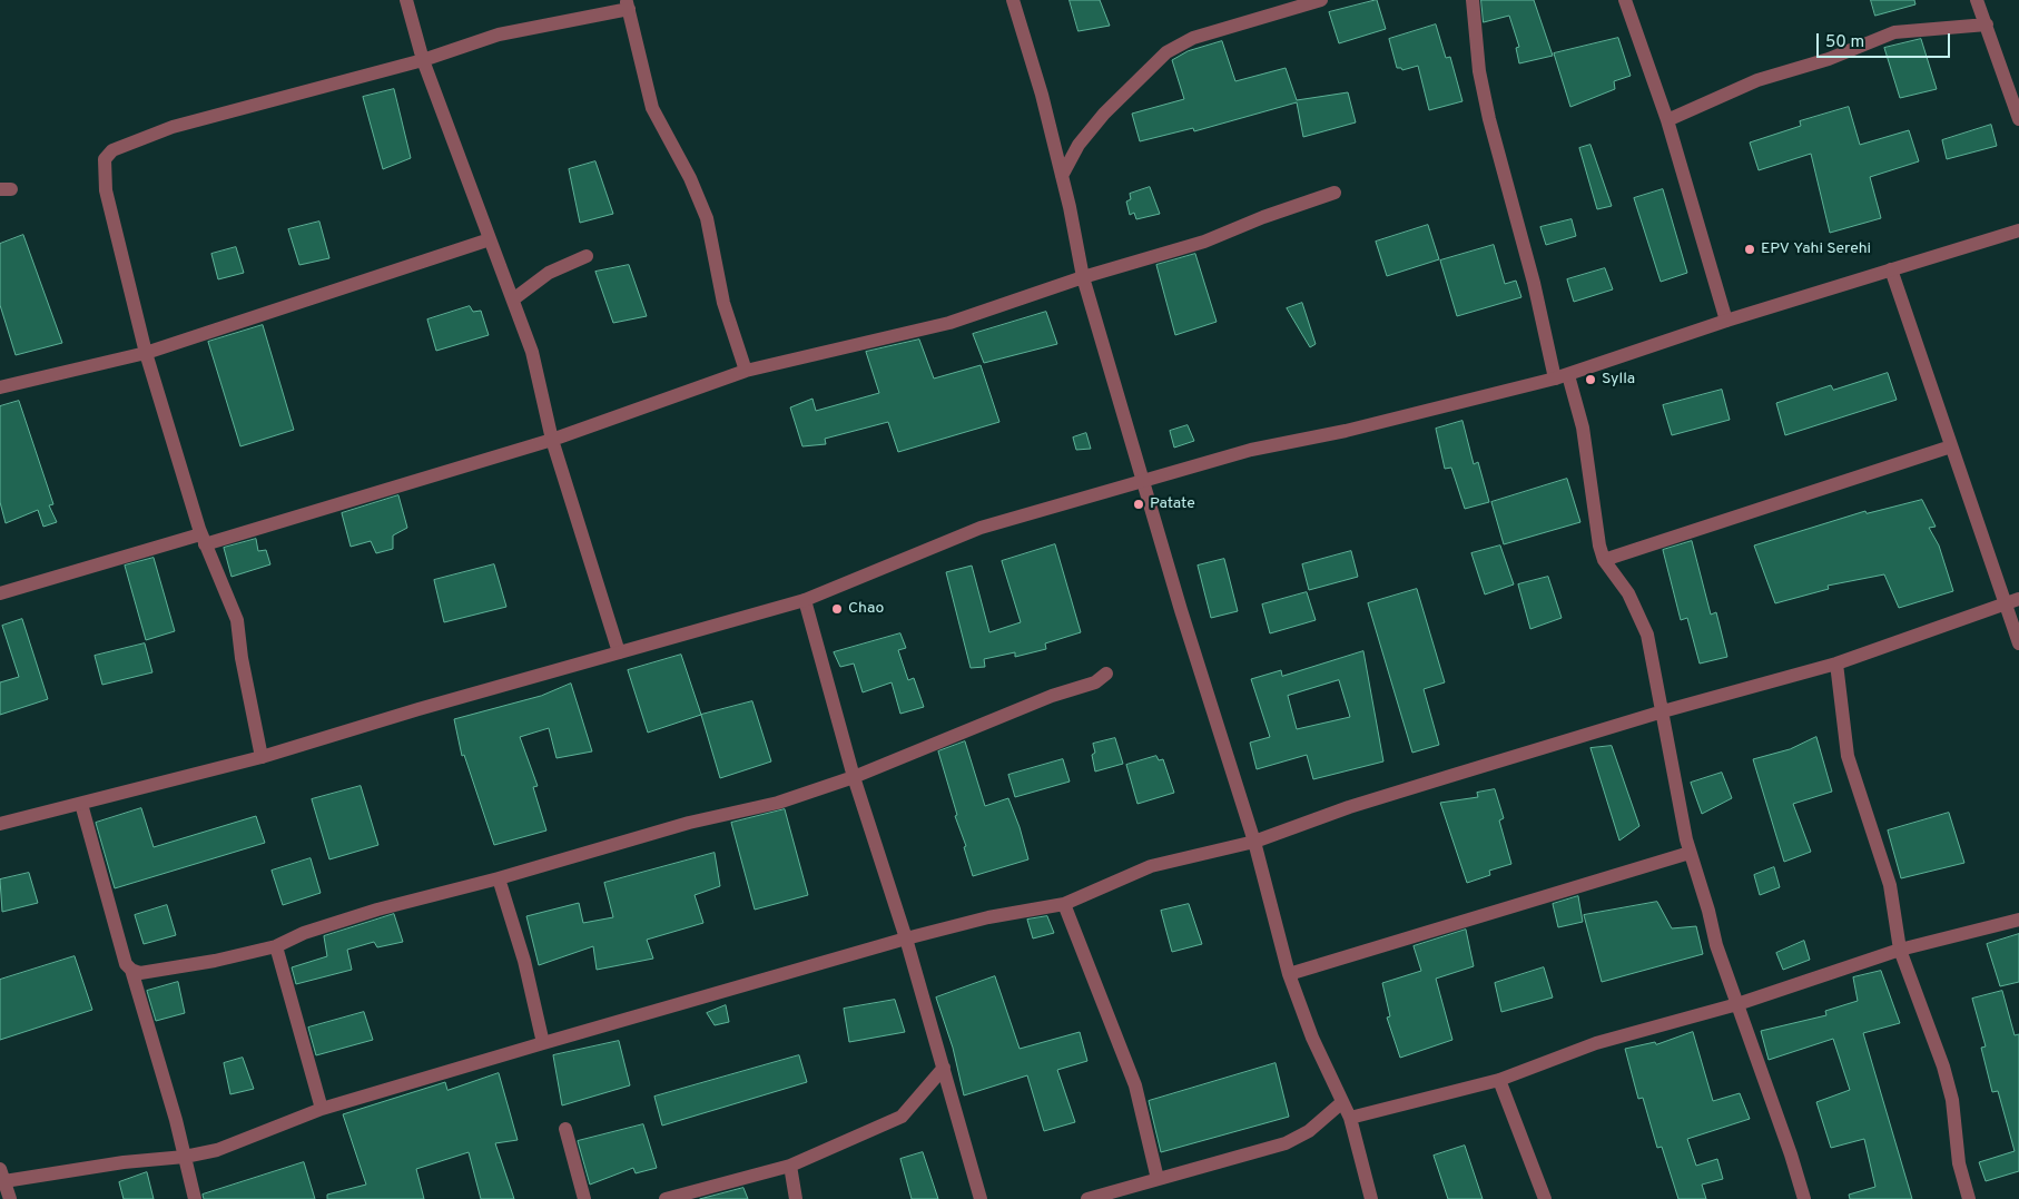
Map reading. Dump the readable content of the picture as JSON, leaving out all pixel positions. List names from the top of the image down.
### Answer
{
  "places": [
    "EPV Yahi Serehi",
    "Sylla",
    "Patate",
    "Chao"
  ],
  "scale_bar": "50 m"
}
